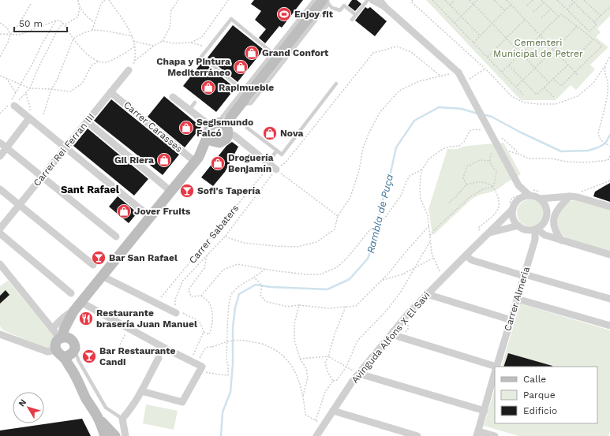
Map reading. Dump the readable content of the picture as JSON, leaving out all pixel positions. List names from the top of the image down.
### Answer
{
  "streets": {
    "street": [
      "Carrer Carasses",
      "Carrer Rei Ferran III",
      "Carrer Almeria",
      "Avinguda Alfons X El Savi"
    ],
    "path": ["Carrer Sabaters"]
  },
  "crossings": [
    ["Carrer Carasses", "Carrer Rei Ferran III"],
    ["Carrer Almeria", "Avinguda Alfons X El Savi"]
  ],
  "districts": ["Sant Rafael"],
  "water": ["Rambla de Puça"],
  "parks": ["Cementeri Municipal de Petrer"],
  "places": {
    "sports": ["Enjoy fit"],
    "shop": [
      "Grand Confort",
      "Chapa y Pintura Mediterráneo",
      "Rapimueble",
      "Segismundo Falcó",
      "Nova",
      "Gil Riera",
      "Droguería Benjamín",
      "Jover Fruits"
    ],
    "bar": ["Sofi's Tapería", "Bar San Rafael", "Bar Restaurante Candi"],
    "restaurant": ["Restaurante brasería Juan Manuel"]
  },
  "legend": ["Calle", "Parque", "Edificio"],
  "scale_bar": "50 m",
  "north": "top left"
}
